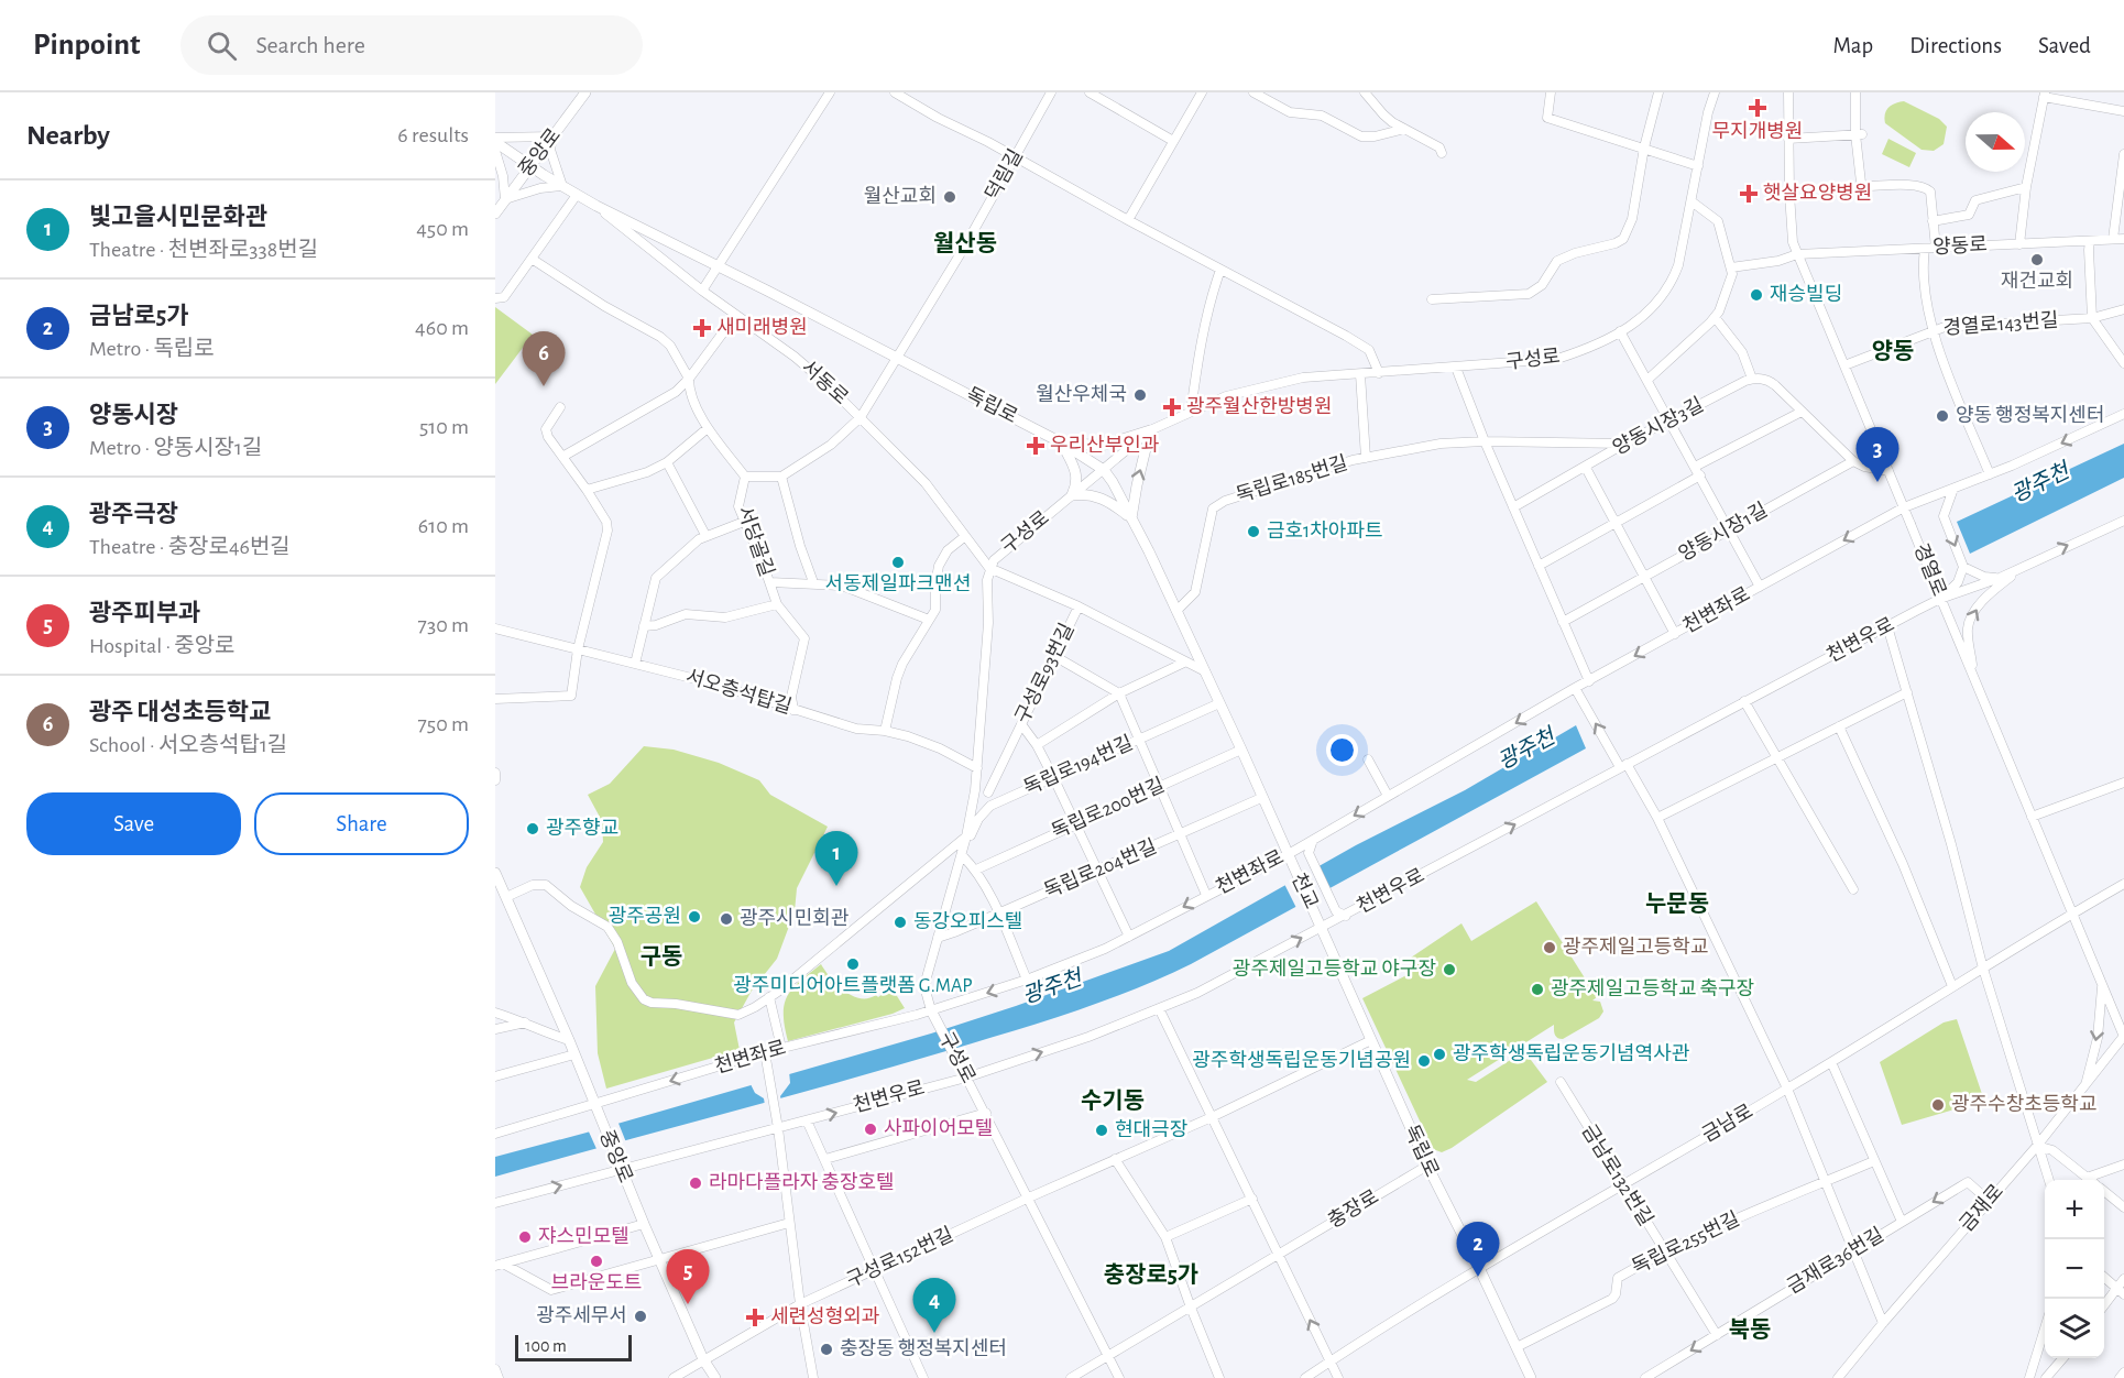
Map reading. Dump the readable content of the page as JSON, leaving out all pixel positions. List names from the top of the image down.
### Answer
{
  "streets": {
    "main road": [
      "중앙로",
      "구성로",
      "독립로",
      "천교"
    ],
    "street": [
      "덕림길",
      "양동로",
      "경열로143번길",
      "서동로",
      "양동시장3길",
      "독립로185번길",
      "양동시장1길",
      "서당골길",
      "경열로",
      "천변좌로",
      "천변우로",
      "구성로93번길",
      "서오층석탑길",
      "독립로194번길",
      "독립로200번길",
      "독립로204번길",
      "금남로",
      "금남로132번길",
      "금재로",
      "충장로",
      "독립로255번길",
      "구성로152번길",
      "금재로36번길"
    ]
  },
  "crossings": [
    ["중앙로", "독립로"],
    ["중앙로", "천변좌로"],
    ["중앙로", "천변우로"],
    ["중앙로", "구성로152번길"],
    ["덕림길", "서동로"],
    ["덕림길", "독립로"],
    ["양동로", "경열로"],
    ["경열로143번길", "경열로"],
    ["구성로", "서동로"],
    ["구성로", "독립로"],
    ["구성로", "천변좌로"],
    ["구성로", "천변우로"],
    ["구성로", "구성로93번길"],
    ["구성로", "서오층석탑길"],
    ["구성로", "독립로194번길"],
    ["구성로", "독립로204번길"],
    ["구성로", "충장로"],
    ["구성로", "구성로152번길"],
    ["서동로", "독립로"],
    ["서동로", "구성로93번길"],
    ["독립로", "독립로185번길"],
    ["독립로", "천변좌로"],
    ["독립로", "천변우로"],
    ["독립로", "독립로194번길"],
    ["독립로", "독립로200번길"],
    ["독립로", "독립로204번길"],
    ["독립로", "천교"],
    ["독립로", "금남로"],
    ["독립로", "충장로"],
    ["독립로", "독립로255번길"],
    ["독립로", "구성로152번길"],
    ["양동시장3길", "독립로185번길"],
    ["서당골길", "서오층석탑길"],
    ["경열로", "천변좌로"],
    ["경열로", "천변우로"],
    ["경열로", "금남로"],
    ["경열로", "금재로"],
    ["천변좌로", "천교"],
    ["천변우로", "천교"],
    ["금남로", "금남로132번길"],
    ["금남로132번길", "독립로255번길"],
    ["금남로132번길", "금재로36번길"],
    ["금재로", "금재로36번길"]
  ],
  "one_way": ["천변좌로", "천변우로", "금재로36번길"],
  "districts": [
    "월산동",
    "양동",
    "누문동",
    "구동",
    "수기동",
    "충장로5가",
    "북동"
  ],
  "water": ["광주천"],
  "places": {
    "health": [
      "무지개병원",
      "햇살요양병원",
      "새미래병원",
      "광주월산한방병원",
      "우리산부인과",
      "세련성형외과"
    ],
    "other": [
      "월산교회",
      "재건교회",
      "재승빌딩",
      "월산우체국",
      "양동 행정복지센터",
      "금호1차아파트",
      "서동제일파크맨션",
      "광주향교",
      "광주공원",
      "광주시민회관",
      "동강오피스텔",
      "광주제일고등학교",
      "광주미디어아트플랫폼 G.MAP",
      "광주제일고등학교 야구장",
      "광주제일고등학교 축구장",
      "광주학생독립운동기념역사관",
      "광주학생독립운동기념공원",
      "광주수창초등학교",
      "사파이어모텔",
      "현대극장",
      "라마다플라자 충장호텔",
      "쟈스민모텔",
      "브라운도트",
      "광주세무서",
      "충장동 행정복지센터"
    ]
  },
  "scale_bar": "100 m",
  "north": "right",
  "page": {
    "header": "Pinpoint",
    "search": "Search here",
    "nav": ["Map", "Directions", "Saved"],
    "heading": ["Nearby", "6 results"],
    "list": [
      {
        "mark": "1",
        "name": "빛고을시민문화관",
        "note": "Theatre · 천변좌로338번길",
        "value": "450 m"
      },
      {
        "mark": "2",
        "name": "금남로5가",
        "note": "Metro · 독립로",
        "value": "460 m"
      },
      {
        "mark": "3",
        "name": "양동시장",
        "note": "Metro · 양동시장1길",
        "value": "510 m"
      },
      {
        "mark": "4",
        "name": "광주극장",
        "note": "Theatre · 충장로46번길",
        "value": "610 m"
      },
      {
        "mark": "5",
        "name": "광주피부과",
        "note": "Hospital · 중앙로",
        "value": "730 m"
      },
      {
        "mark": "6",
        "name": "광주 대성초등학교",
        "note": "School · 서오층석탑1길",
        "value": "750 m"
      }
    ],
    "pins": [
      "6",
      "3",
      "1",
      "2",
      "5",
      "4"
    ],
    "buttons": ["Save", "Share"],
    "map_buttons": ["+", "−"],
    "scale": "100 m"
  }
}
